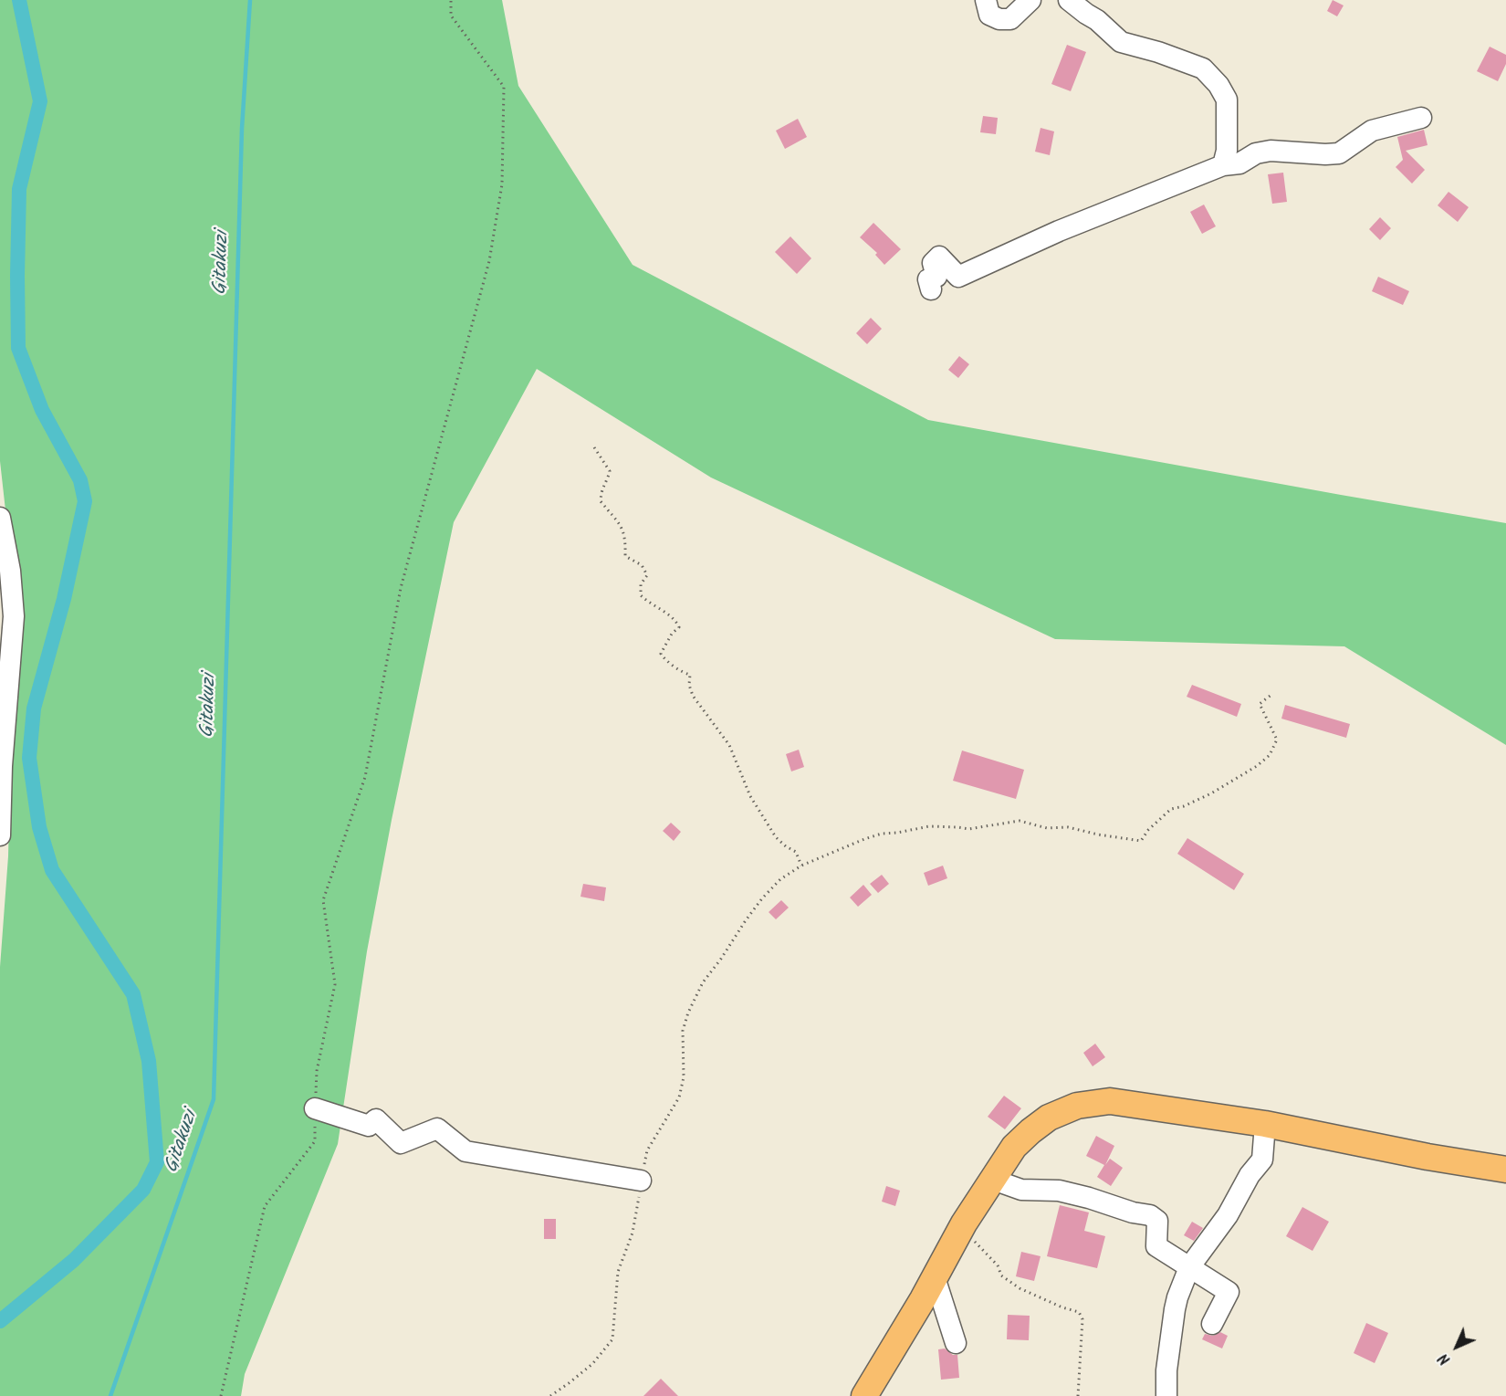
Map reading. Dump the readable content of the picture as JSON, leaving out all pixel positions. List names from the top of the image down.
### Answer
{
  "water": ["Gitakuzi"],
  "north": "bottom left"
}
